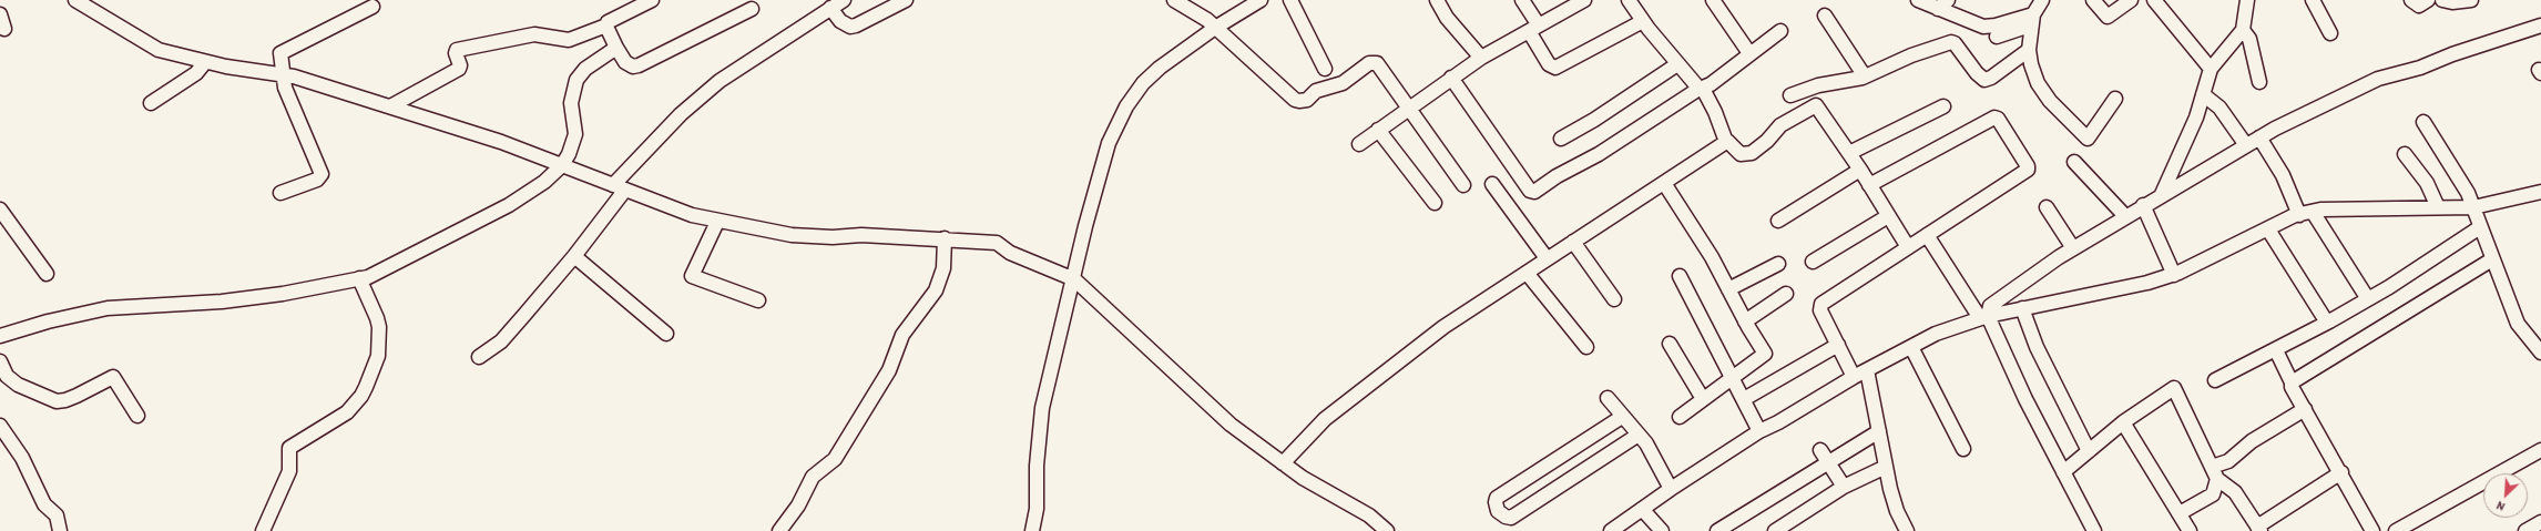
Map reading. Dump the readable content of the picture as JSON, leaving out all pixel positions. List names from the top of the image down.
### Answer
{
  "north": "bottom left"
}
